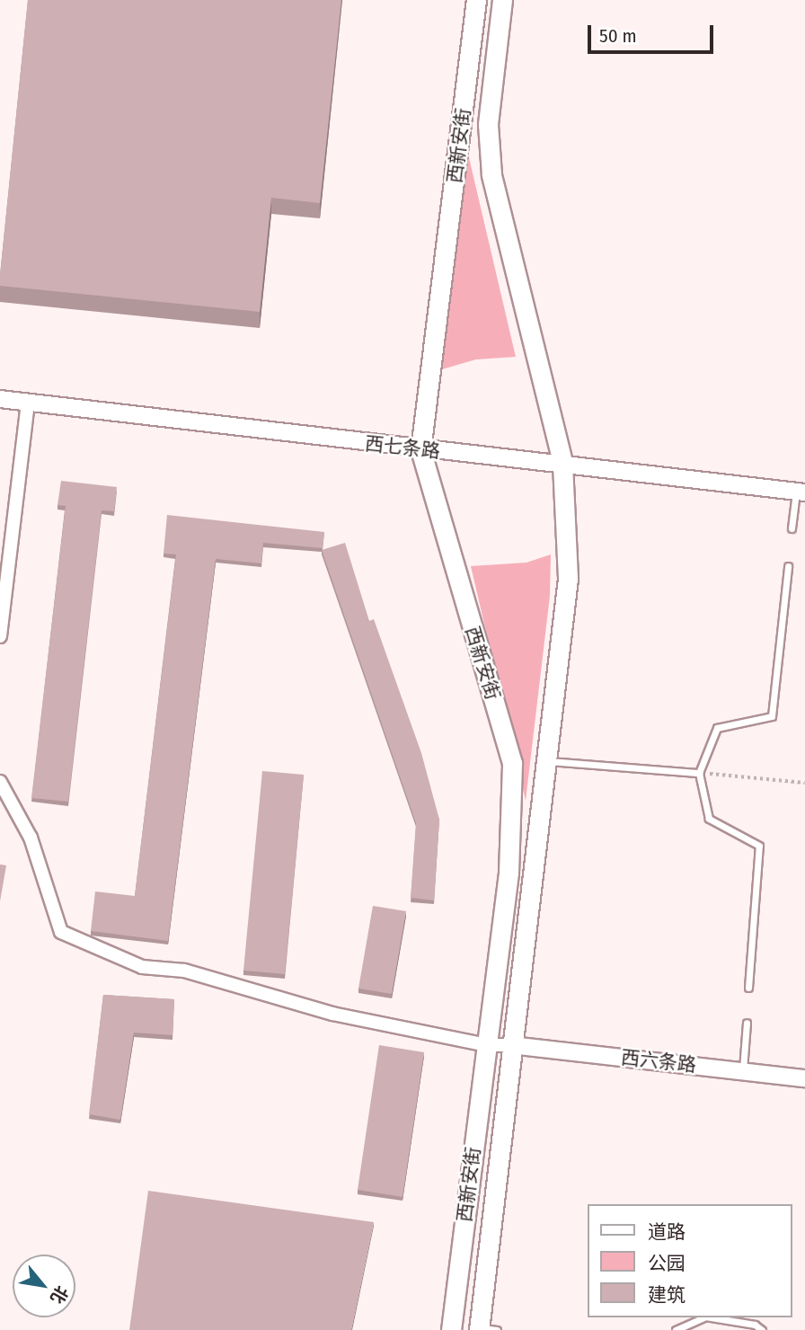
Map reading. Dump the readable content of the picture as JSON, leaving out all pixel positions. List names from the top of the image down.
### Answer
{
  "streets": {
    "main road": ["西新安街"],
    "street": ["西七条路", "西六条路"]
  },
  "crossings": [
    ["西新安街", "西七条路"],
    ["西新安街", "西六条路"]
  ],
  "legend": ["道路", "公园", "建筑"],
  "scale_bar": "50 m",
  "north": "bottom right"
}
